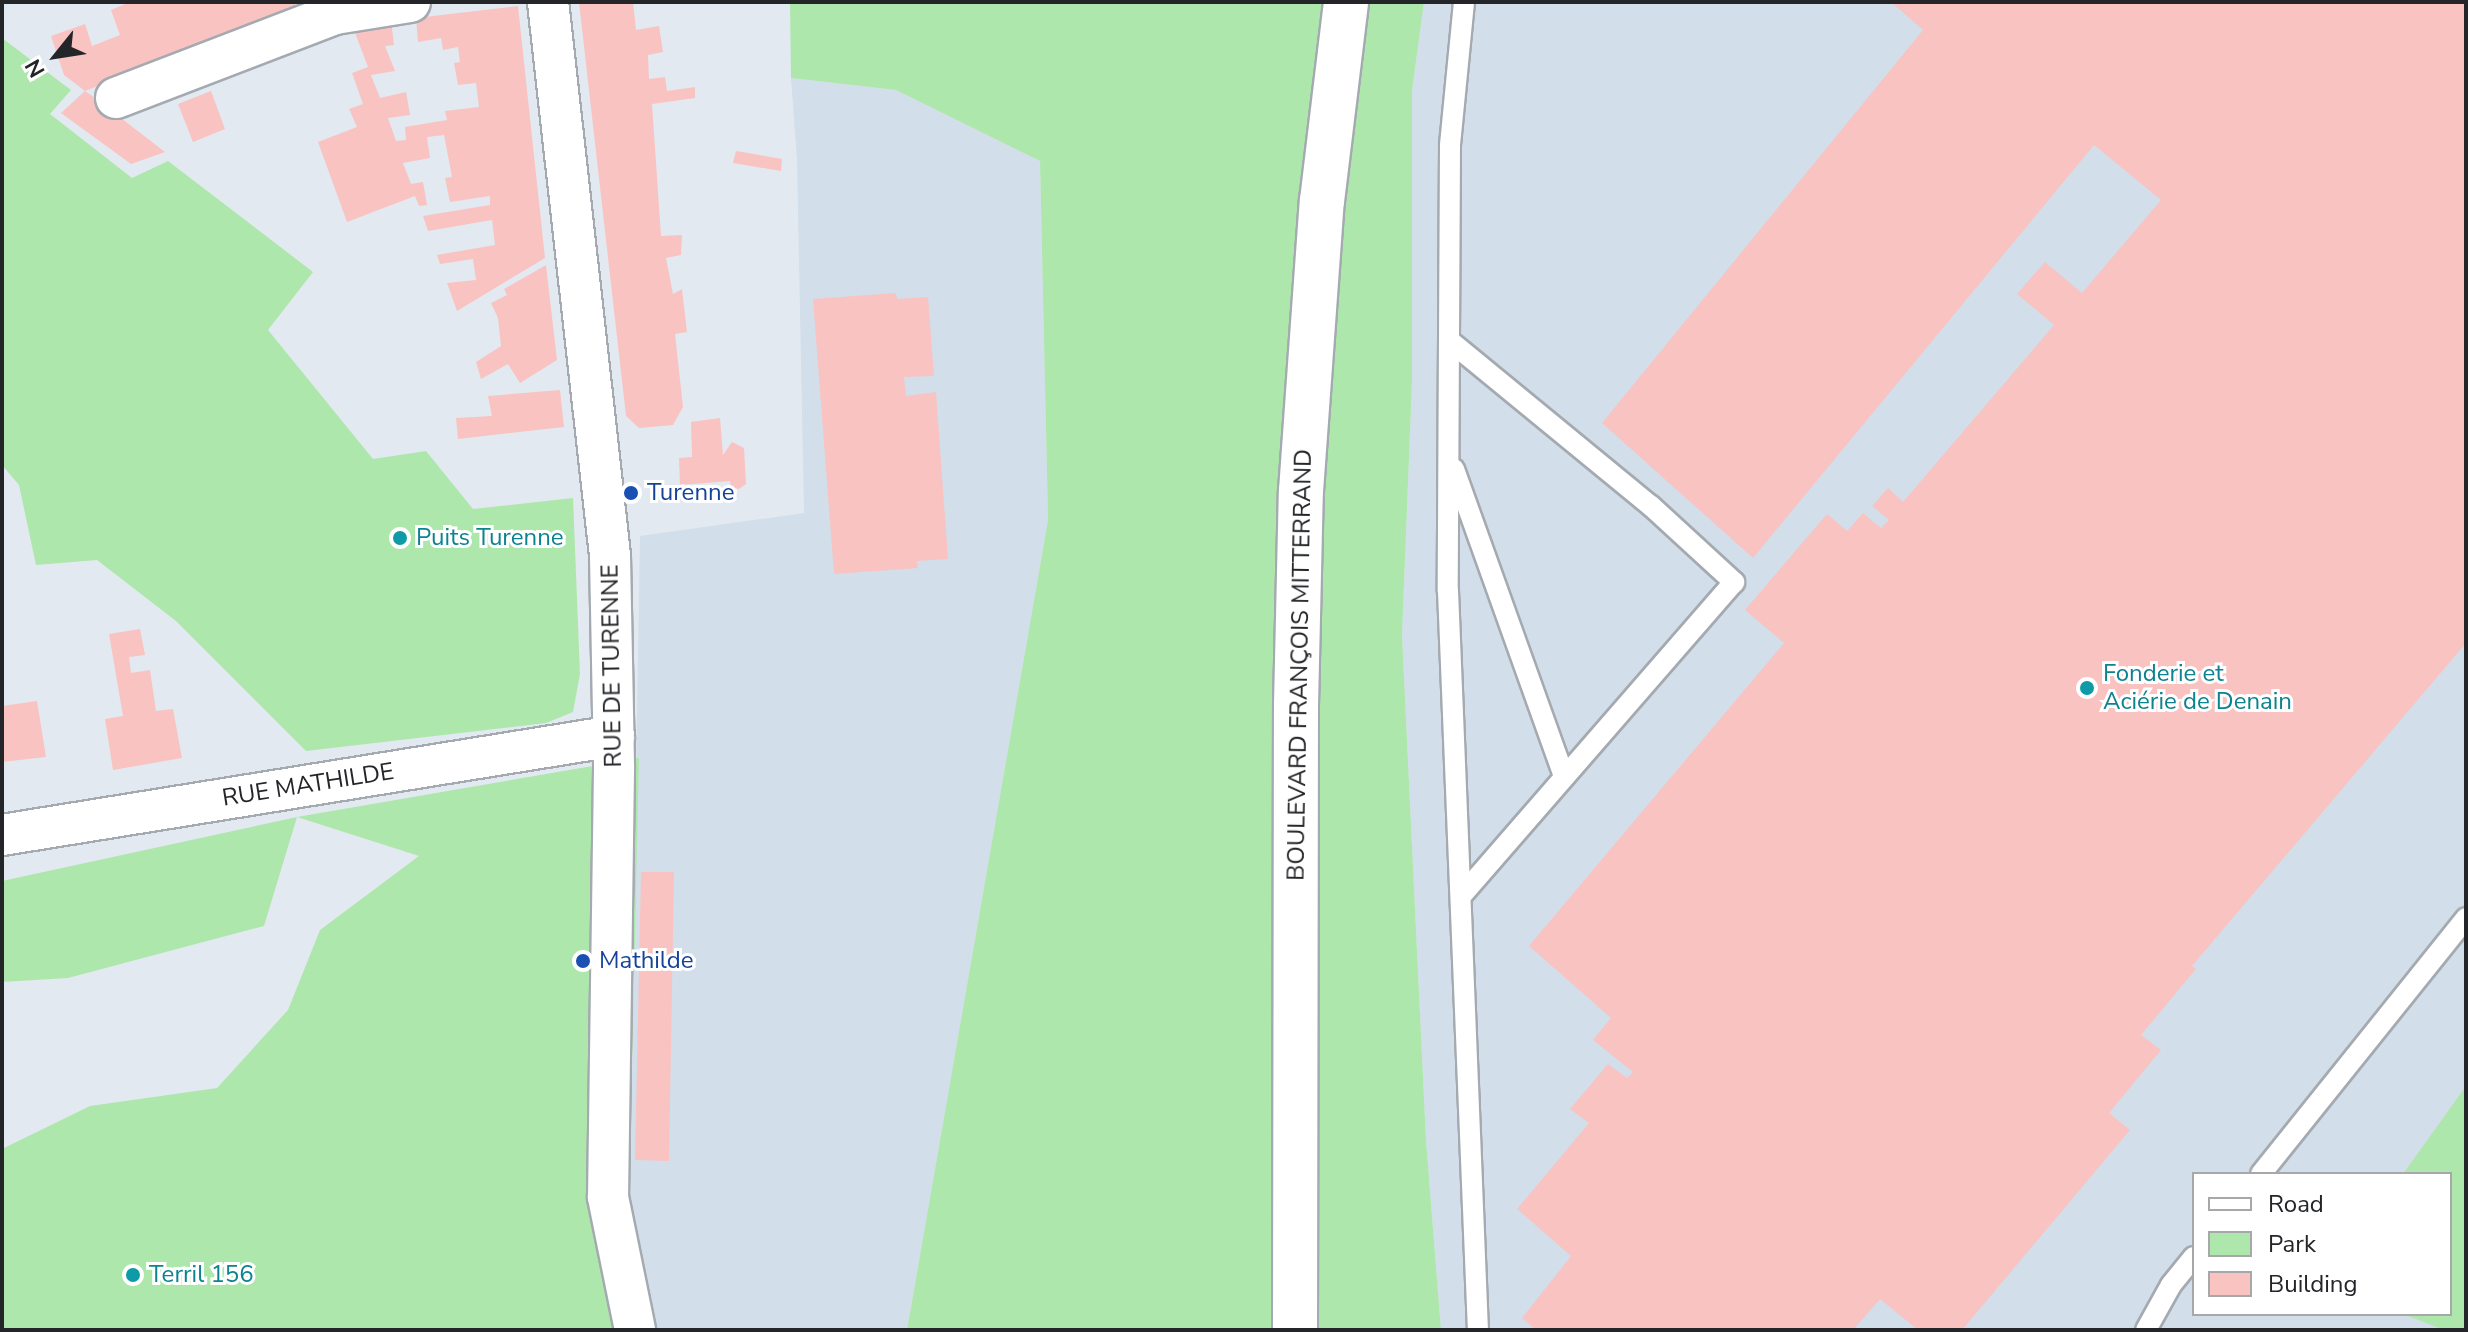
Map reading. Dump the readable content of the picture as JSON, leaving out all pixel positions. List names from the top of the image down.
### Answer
{
  "streets": {
    "main road": ["BOULEVARD FRANÇOIS MITTERRAND"],
    "street": ["RUE DE TURENNE", "RUE MATHILDE"]
  },
  "crossings": [
    ["RUE DE TURENNE", "RUE MATHILDE"]
  ],
  "places": [
    "Turenne",
    "Puits Turenne",
    "Fonderie et Aciérie de Denain",
    "Mathilde",
    "Terril 156"
  ],
  "legend": ["Road", "Park", "Building"],
  "north": "bottom left"
}
